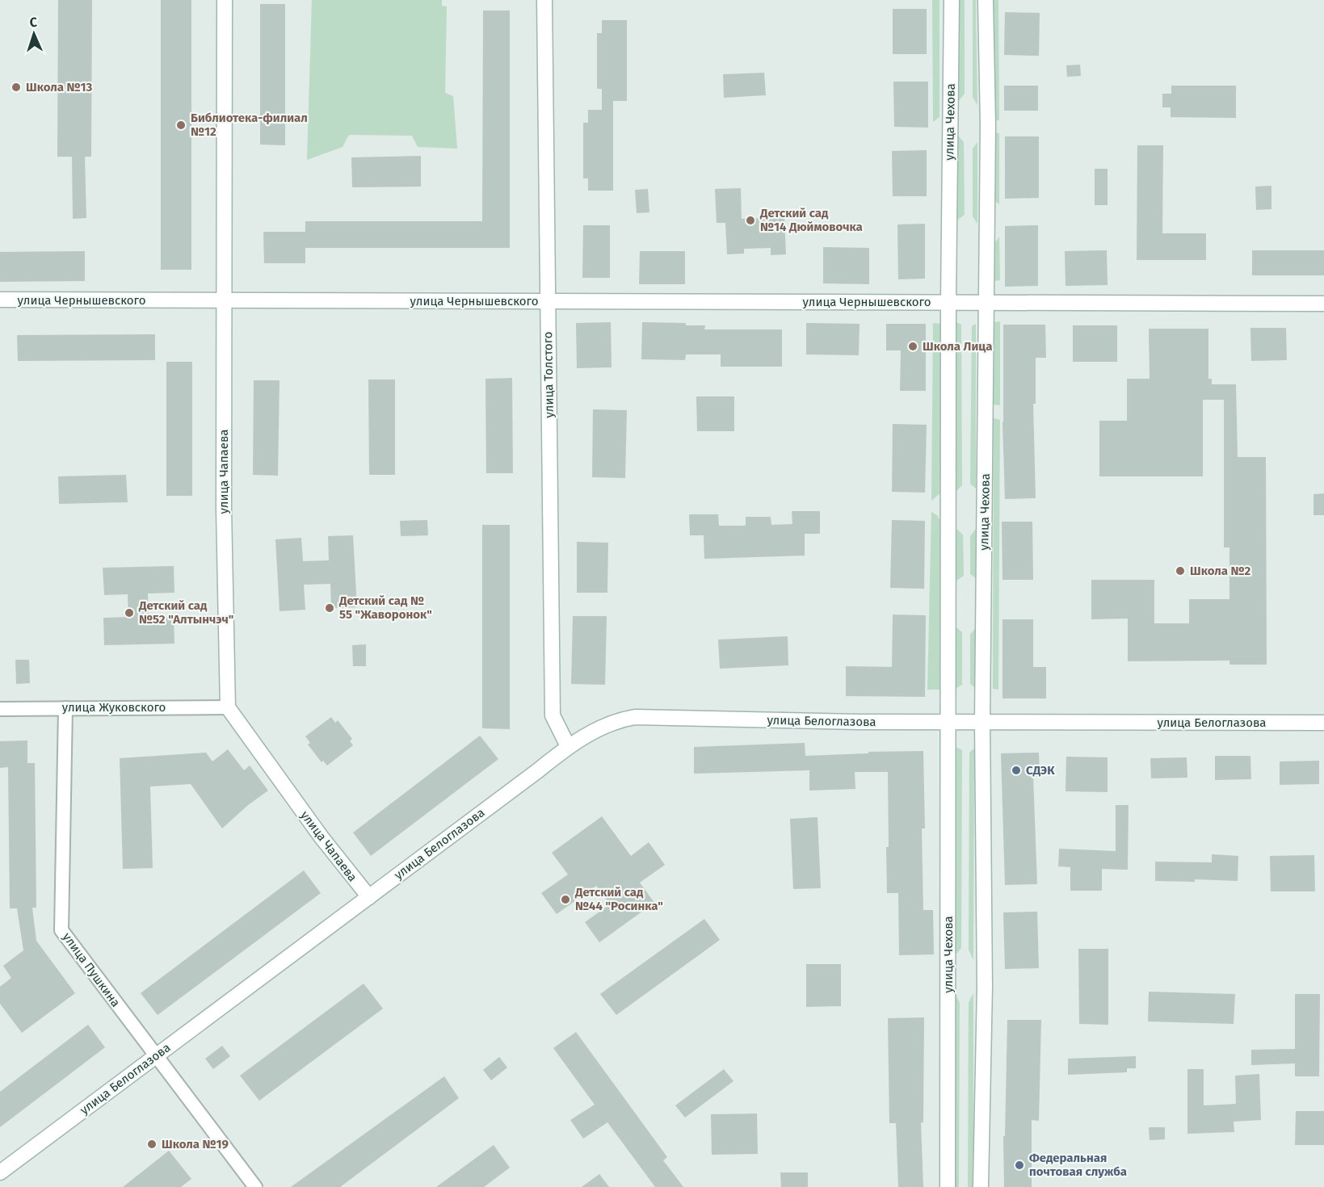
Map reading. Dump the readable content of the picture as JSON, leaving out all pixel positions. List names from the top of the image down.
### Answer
{
  "streets": {
    "street": [
      "улица Чехова",
      "улица Чернышевского",
      "улица Толстого",
      "улица Чапаева",
      "улица Жуковского",
      "улица Белоглазова",
      "улица Пушкина"
    ]
  },
  "crossings": [
    ["улица Чехова", "улица Чернышевского"],
    ["улица Чехова", "улица Белоглазова"],
    ["улица Чернышевского", "улица Толстого"],
    ["улица Чернышевского", "улица Чапаева"],
    ["улица Толстого", "улица Белоглазова"],
    ["улица Чапаева", "улица Жуковского"],
    ["улица Чапаева", "улица Белоглазова"],
    ["улица Жуковского", "улица Пушкина"],
    ["улица Белоглазова", "улица Пушкина"]
  ],
  "places": [
    "Школа №13",
    "Библиотека-филиал №12",
    "Детский сад №14 Дюймовочка",
    "Школа Лица",
    "Школа №2",
    "Детский сад № 55 \"Жаворонок\"",
    "Детский сад №52 \"Алтынчэч\"",
    "СДЭК",
    "Детский сад №44 \"Росинка\"",
    "Школа №19",
    "Федеральная почтовая служба"
  ],
  "north": "top"
}
